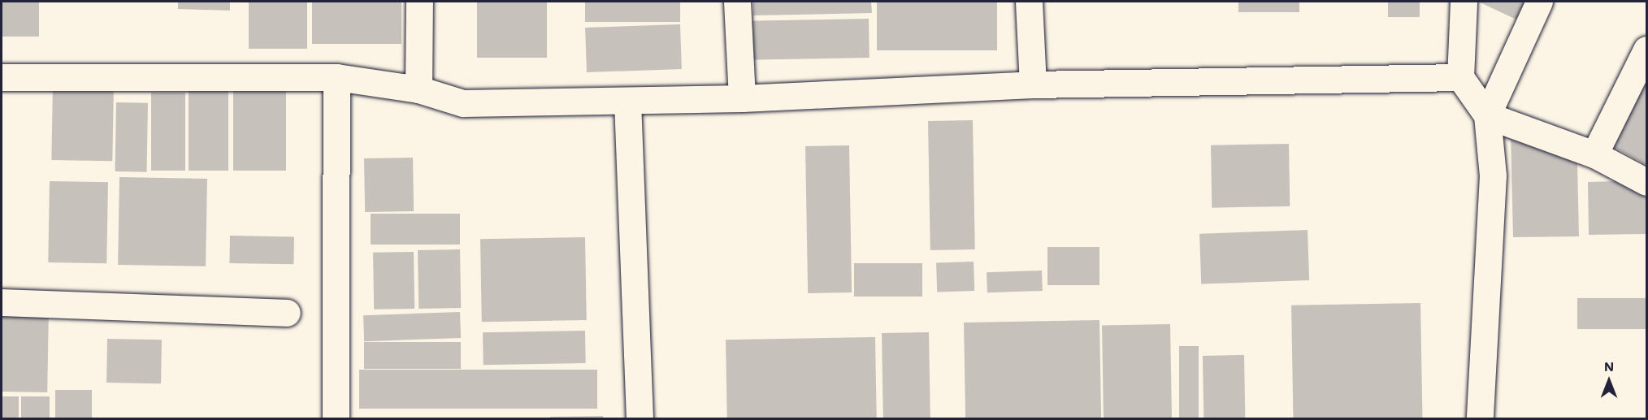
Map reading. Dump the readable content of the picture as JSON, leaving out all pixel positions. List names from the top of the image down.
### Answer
{
  "north": "top"
}
